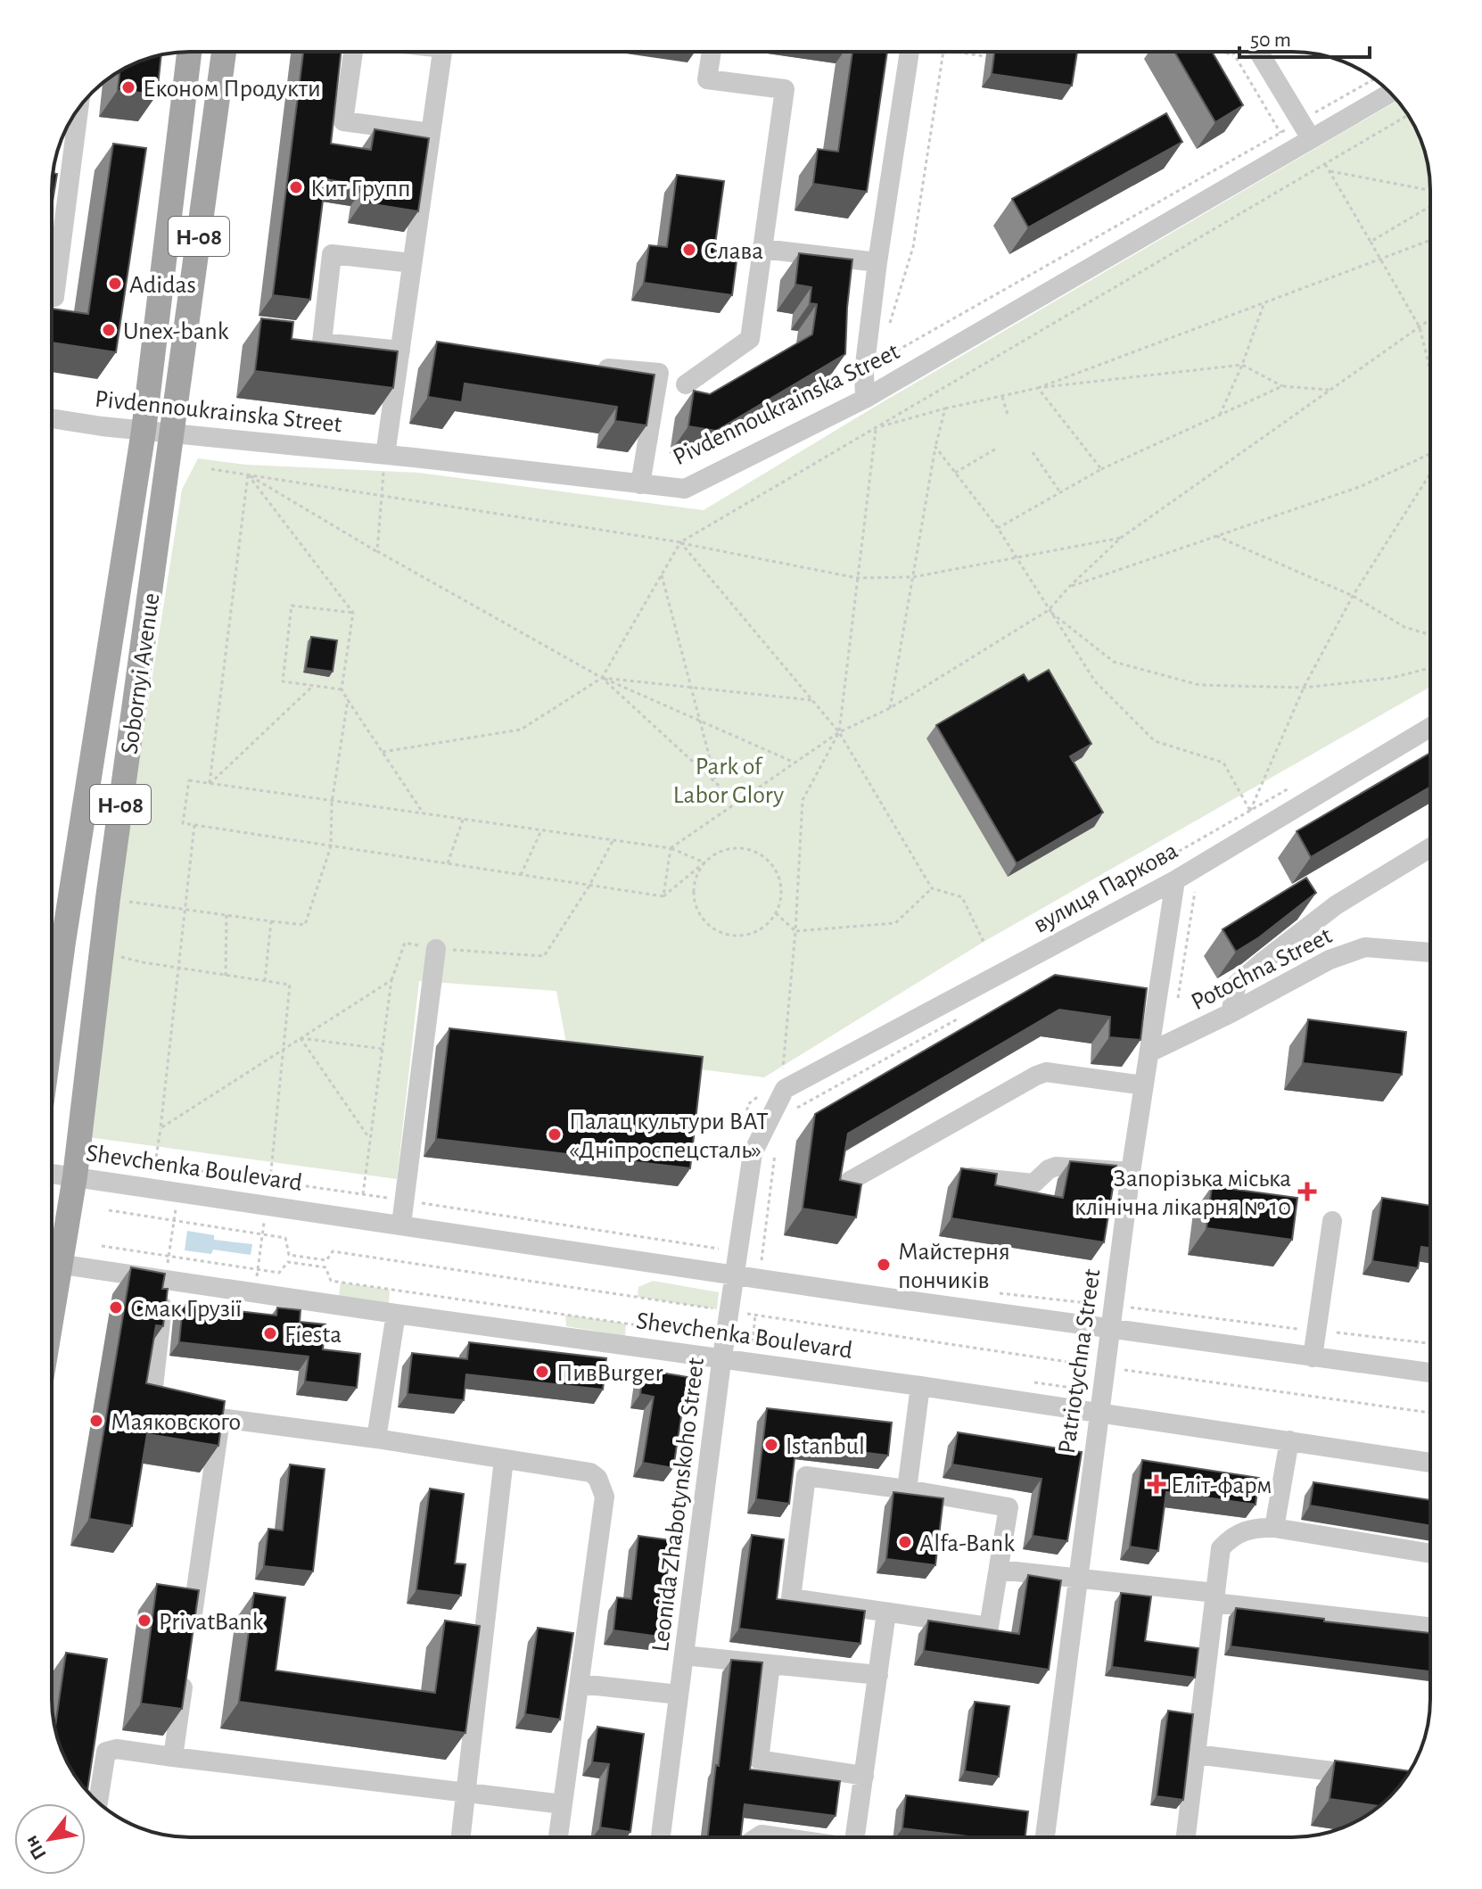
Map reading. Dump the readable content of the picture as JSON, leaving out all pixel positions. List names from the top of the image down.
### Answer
{
  "streets": {
    "main road": ["Н-08", "Sobornyi Avenue"],
    "street": [
      "Pivdennoukrainska Street",
      "вулиця Паркова",
      "Potochna Street",
      "Shevchenka Boulevard",
      "Patriotychna Street",
      "Leonida Zhabotynskoho Street"
    ]
  },
  "crossings": [
    ["Pivdennoukrainska Street", "Sobornyi Avenue"],
    ["Sobornyi Avenue", "Shevchenka Boulevard"],
    ["вулиця Паркова", "Patriotychna Street"],
    ["вулиця Паркова", "Leonida Zhabotynskoho Street"],
    ["Potochna Street", "Patriotychna Street"],
    ["Shevchenka Boulevard", "Patriotychna Street"],
    ["Shevchenka Boulevard", "Leonida Zhabotynskoho Street"]
  ],
  "parks": ["Park of Labor Glory"],
  "places": {
    "other": [
      "Економ Продукти",
      "Кит Групп",
      "Слава",
      "Adidas",
      "Unex-bank",
      "Палац культури ВАТ «Дніпроспецсталь»",
      "Майстерня пончиків",
      "Смак Грузії",
      "Fiesta",
      "ПивBurger",
      "Маяковского",
      "Istanbul",
      "Alfa-Bank",
      "PrivatBank"
    ],
    "health": ["Запорізька міська клінічна лікарня № 10", "Еліт-фарм"]
  },
  "scale_bar": "50 m",
  "north": "bottom left"
}
